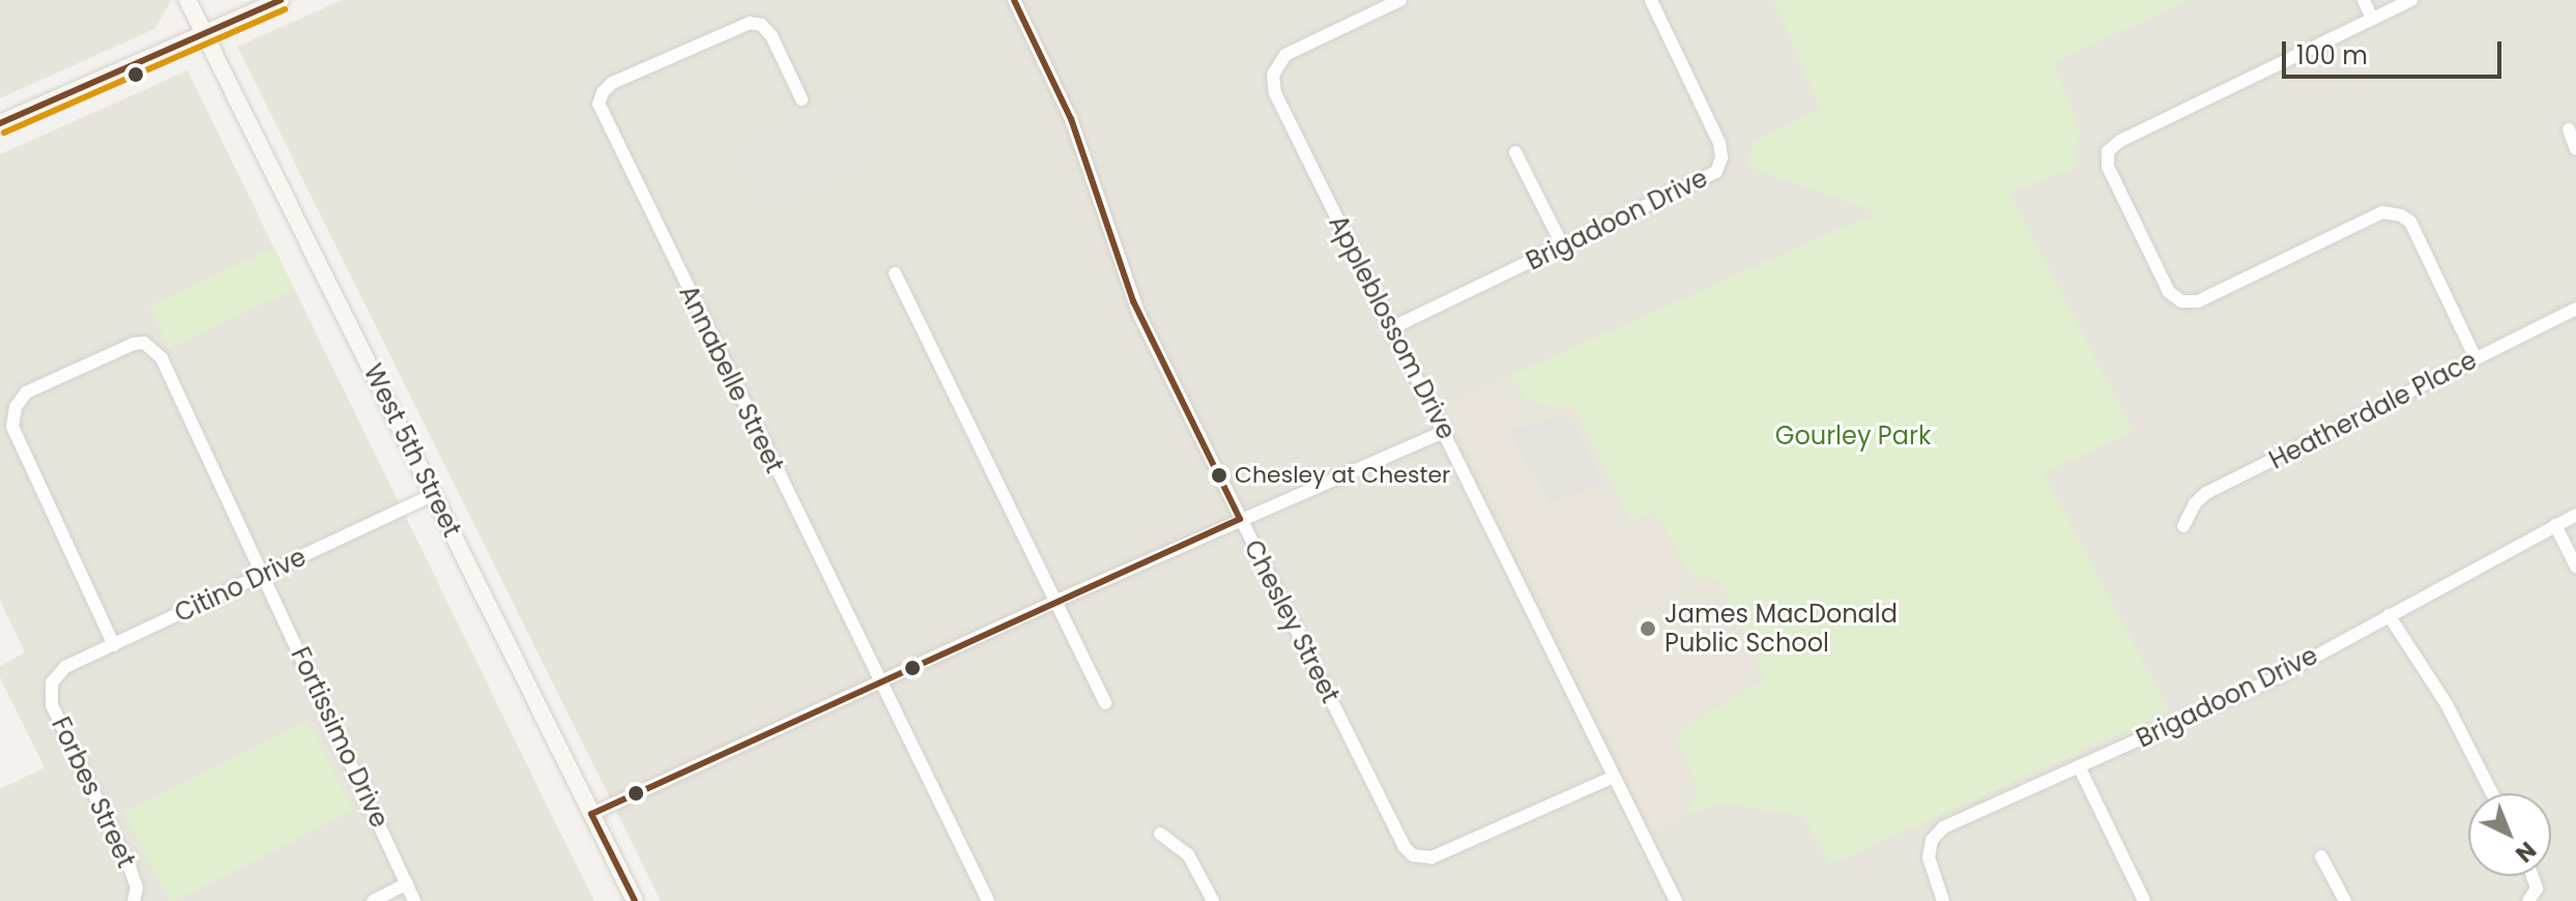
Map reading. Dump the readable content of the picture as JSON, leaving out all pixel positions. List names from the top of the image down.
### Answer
{
  "streets": {
    "street": [
      "Brigadoon Drive",
      "Appleblossom Drive",
      "Annabelle Street",
      "Heatherdale Place",
      "West 5th Street",
      "Citino Drive",
      "Chesley Street",
      "Fortissimo Drive",
      "Forbes Street"
    ]
  },
  "crossings": [
    ["Brigadoon Drive", "Appleblossom Drive"],
    ["Appleblossom Drive", "Chesley Street"],
    ["West 5th Street", "Citino Drive"],
    ["Citino Drive", "Fortissimo Drive"],
    ["Citino Drive", "Forbes Street"]
  ],
  "parks": ["Gourley Park"],
  "places": ["Chesley at Chester", "James MacDonald Public School"],
  "scale_bar": "100 m",
  "north": "bottom right"
}
